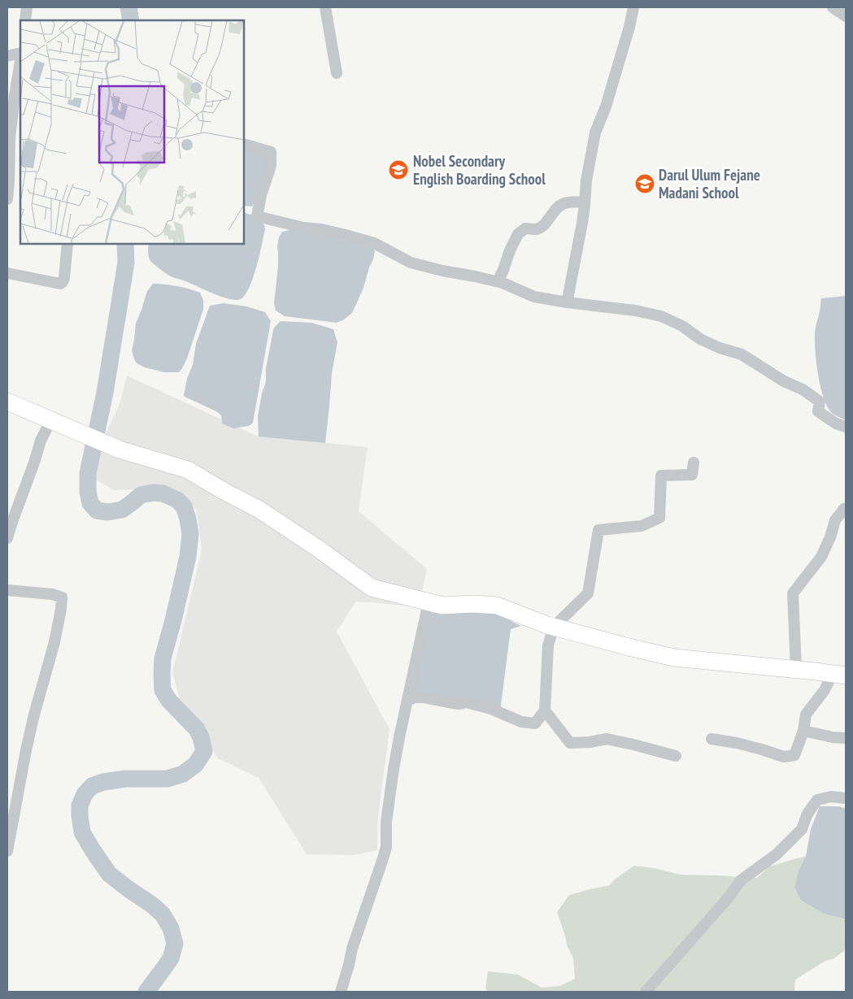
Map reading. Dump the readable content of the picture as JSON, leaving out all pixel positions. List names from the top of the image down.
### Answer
{
  "places": {
    "school or university": ["Nobel Secondary English Boarding School", "Darul Ulum Fejane Madani School"]
  }
}
